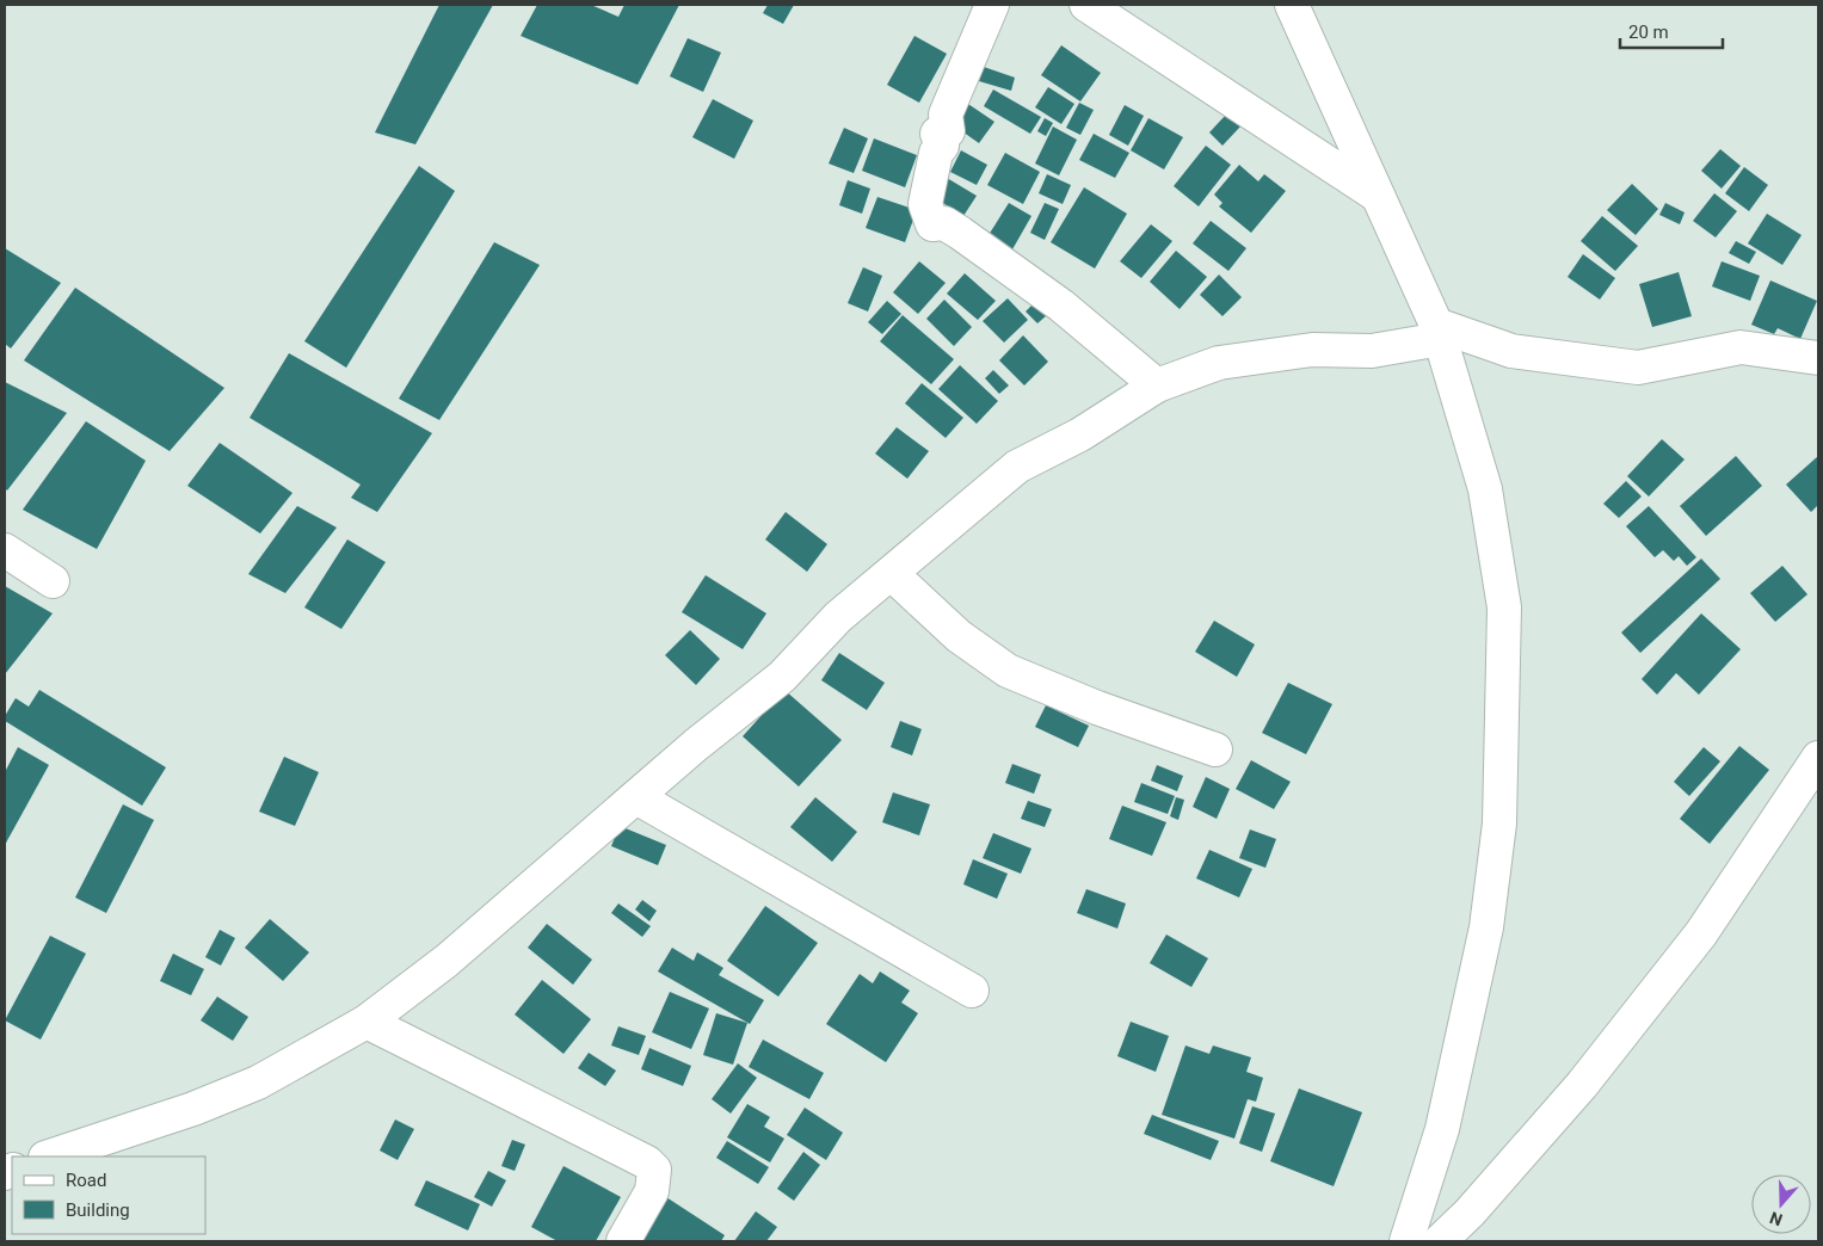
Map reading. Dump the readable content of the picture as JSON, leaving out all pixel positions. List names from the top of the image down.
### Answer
{
  "legend": ["Road", "Building"],
  "scale_bar": "20 m",
  "north": "bottom"
}
